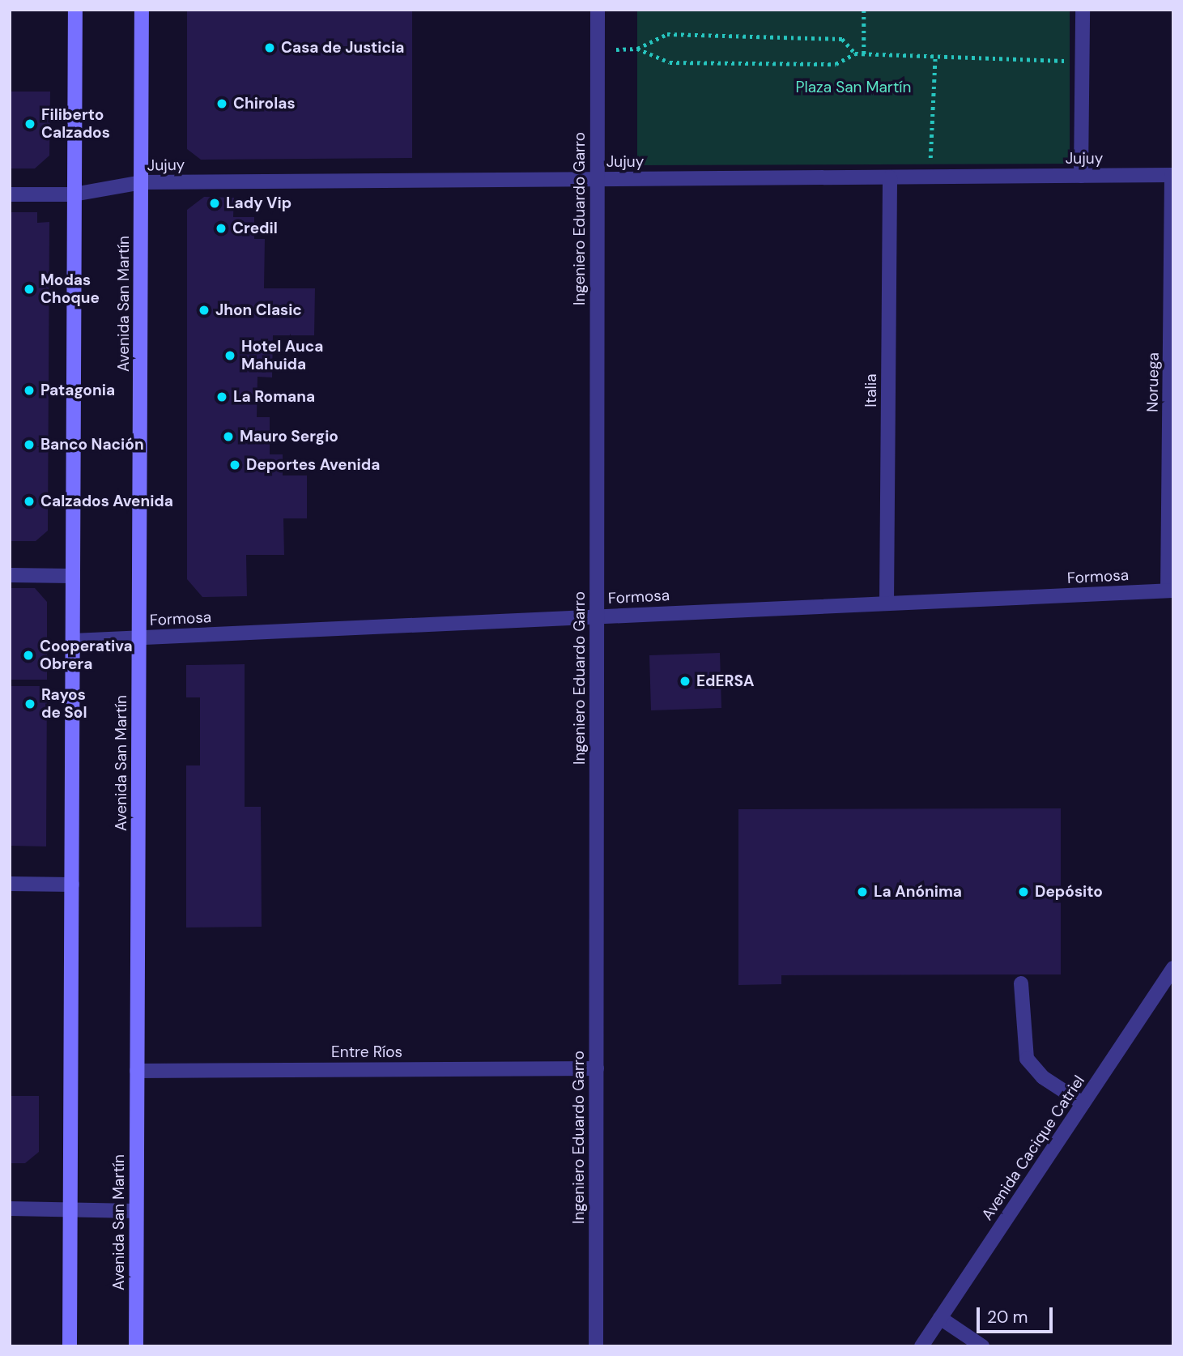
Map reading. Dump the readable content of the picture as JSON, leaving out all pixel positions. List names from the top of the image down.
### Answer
{
  "streets": {
    "main road": ["Avenida San Martín"],
    "street": [
      "Jujuy",
      "Ingeniero Eduardo Garro",
      "Noruega",
      "Italia",
      "Formosa",
      "Entre Ríos",
      "Avenida Cacique Catriel"
    ]
  },
  "crossings": [
    ["Jujuy", "Ingeniero Eduardo Garro"],
    ["Jujuy", "Avenida San Martín"],
    ["Jujuy", "Noruega"],
    ["Jujuy", "Italia"],
    ["Ingeniero Eduardo Garro", "Formosa"],
    ["Ingeniero Eduardo Garro", "Entre Ríos"],
    ["Avenida San Martín", "Formosa"],
    ["Avenida San Martín", "Entre Ríos"],
    ["Noruega", "Formosa"],
    ["Italia", "Formosa"]
  ],
  "parks": ["Plaza San Martín"],
  "places": [
    "Casa de Justicia",
    "Chirolas",
    "Filiberto Calzados",
    "Lady Vip",
    "Credil",
    "Modas Choque",
    "Jhon Clasic",
    "Hotel Auca Mahuida",
    "Patagonia",
    "La Romana",
    "Mauro Sergio",
    "Banco Nación",
    "Deportes Avenida",
    "Calzados Avenida",
    "Cooperativa Obrera",
    "EdERSA",
    "Rayos de Sol",
    "La Anónima",
    "Depósito"
  ],
  "scale_bar": "20 m"
}
